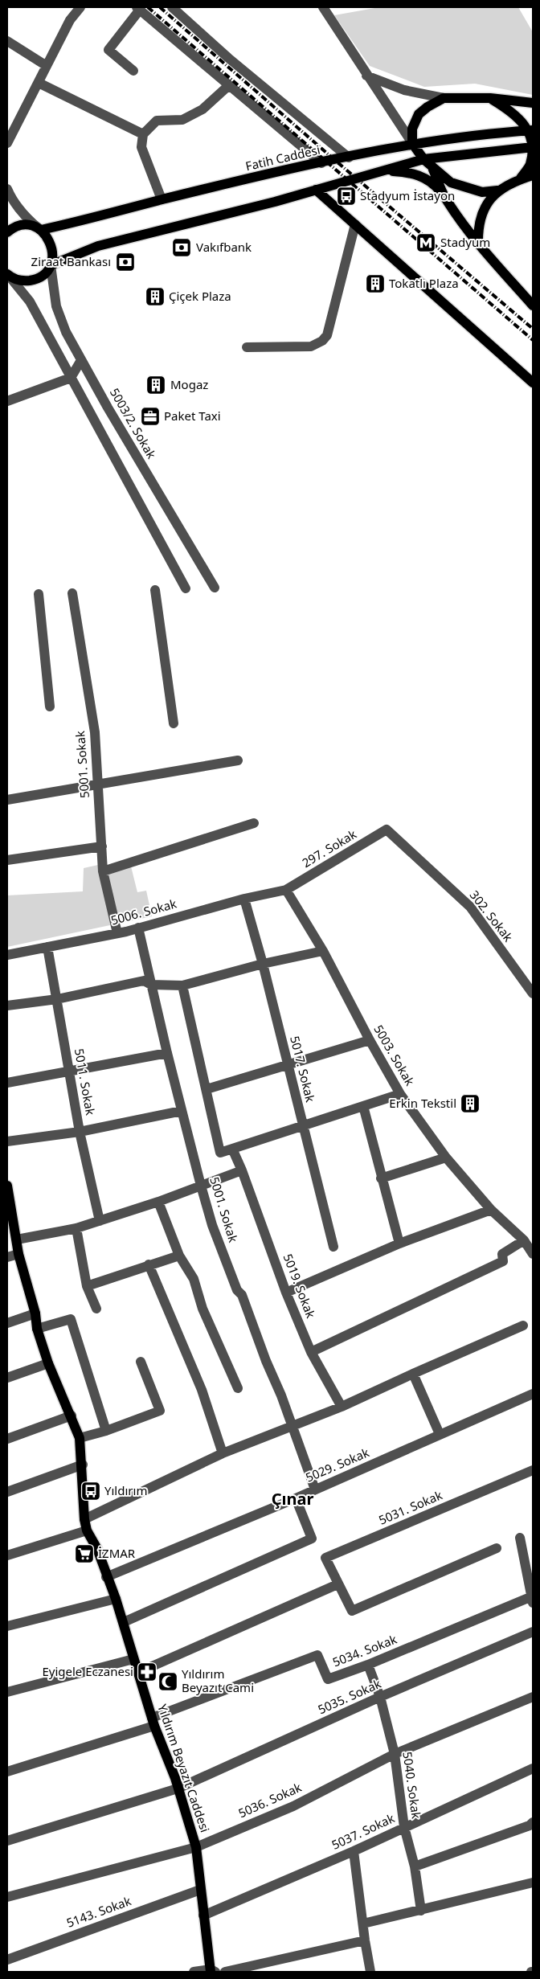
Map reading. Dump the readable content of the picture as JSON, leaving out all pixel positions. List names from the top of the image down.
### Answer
{
  "streets": {
    "main road": ["Fatih Caddesi", "Yıldırım Beyazıt Caddesi"],
    "street": [
      "5003/2. Sokak",
      "5001. Sokak",
      "297. Sokak",
      "5006. Sokak",
      "302. Sokak",
      "5003. Sokak",
      "5017. Sokak",
      "5011. Sokak",
      "5019. Sokak",
      "5029. Sokak",
      "5031. Sokak",
      "5034. Sokak",
      "5035. Sokak",
      "5040. Sokak",
      "5036. Sokak",
      "5037. Sokak",
      "5143. Sokak"
    ]
  },
  "crossings": [
    ["5001. Sokak", "5006. Sokak"],
    ["5001. Sokak", "5029. Sokak"],
    ["297. Sokak", "5006. Sokak"],
    ["297. Sokak", "302. Sokak"],
    ["297. Sokak", "5003. Sokak"],
    ["5006. Sokak", "5003. Sokak"],
    ["5006. Sokak", "5017. Sokak"],
    ["5006. Sokak", "5011. Sokak"],
    ["5029. Sokak", "Yıldırım Beyazıt Caddesi"],
    ["5034. Sokak", "Yıldırım Beyazıt Caddesi"],
    ["5034. Sokak", "5040. Sokak"],
    ["5035. Sokak", "Yıldırım Beyazıt Caddesi"],
    ["5035. Sokak", "5040. Sokak"],
    ["Yıldırım Beyazıt Caddesi", "5036. Sokak"],
    ["Yıldırım Beyazıt Caddesi", "5037. Sokak"],
    ["Yıldırım Beyazıt Caddesi", "5143. Sokak"],
    ["5040. Sokak", "5036. Sokak"],
    ["5040. Sokak", "5037. Sokak"]
  ],
  "districts": ["Çınar"],
  "places": {
    "bus stop": ["Stadyum İstayon", "Yıldırım"],
    "metro station": ["Stadyum"],
    "bank": ["Vakıfbank", "Ziraat Bankası"],
    "building": [
      "Tokatlı Plaza",
      "Çiçek Plaza",
      "Mogaz",
      "Erkin Tekstil"
    ],
    "office": ["Paket Taxi"],
    "supermarket": ["İZMAR"],
    "pharmacy": ["Eyigele Eczanesi"],
    "mosque": ["Yıldırım Beyazıt Cami"]
  }
}
